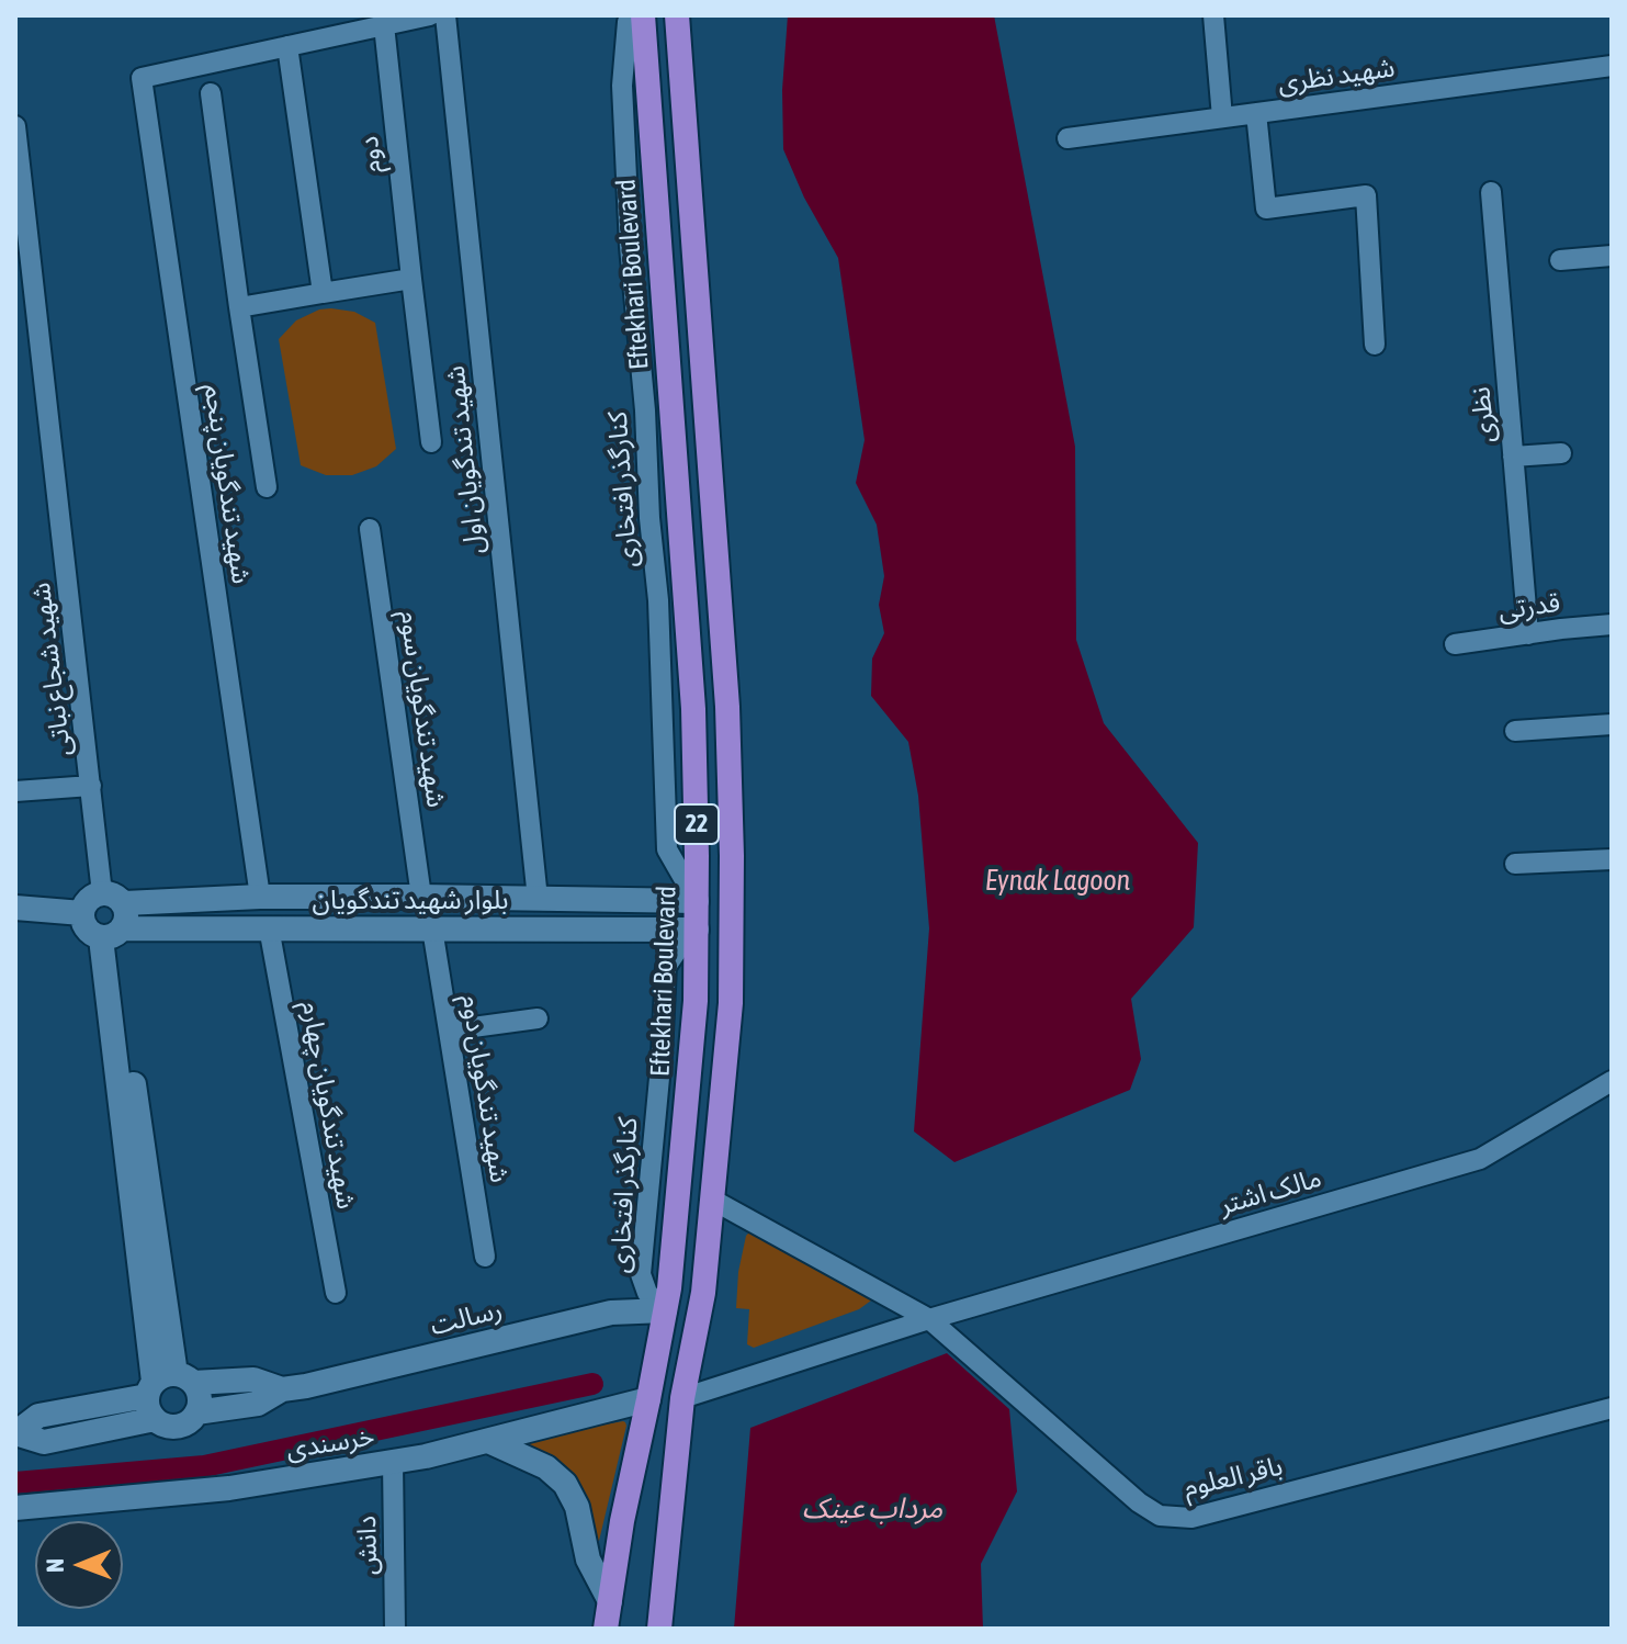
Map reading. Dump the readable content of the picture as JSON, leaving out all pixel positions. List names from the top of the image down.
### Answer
{
  "streets": {
    "highway": ["Eftekhari Boulevard", "22"],
    "street": [
      "شهید نظری",
      "دوم",
      "نظری",
      "شهید تندگویان اول",
      "شهید تندگویان پنجم",
      "کنارگذر افتخاری",
      "قدرتی",
      "شهید شجاع نباتی",
      "شهید تندگویان سوم",
      "بلوار شهید تندگویان",
      "شهید تندگویان دوم",
      "شهید تندگویان چهارم",
      "مالک اشتر",
      "رسالت",
      "خرسندی",
      "باقر العلوم",
      "دانش"
    ]
  },
  "crossings": [
    ["Eftekhari Boulevard", "کنارگذر افتخاری"],
    ["Eftekhari Boulevard", "بلوار شهید تندگویان"],
    ["Eftekhari Boulevard", "رسالت"],
    ["Eftekhari Boulevard", "خرسندی"],
    ["نظری", "قدرتی"],
    ["شهید تندگویان اول", "بلوار شهید تندگویان"],
    ["شهید تندگویان پنجم", "بلوار شهید تندگویان"],
    ["کنارگذر افتخاری", "بلوار شهید تندگویان"],
    ["شهید شجاع نباتی", "بلوار شهید تندگویان"],
    ["شهید تندگویان سوم", "بلوار شهید تندگویان"],
    ["22", "باقر العلوم"],
    ["بلوار شهید تندگویان", "شهید تندگویان دوم"],
    ["بلوار شهید تندگویان", "شهید تندگویان چهارم"],
    ["مالک اشتر", "باقر العلوم"],
    ["خرسندی", "دانش"]
  ],
  "water": ["Eynak Lagoon", "مرداب عینک"],
  "north": "left"
}
